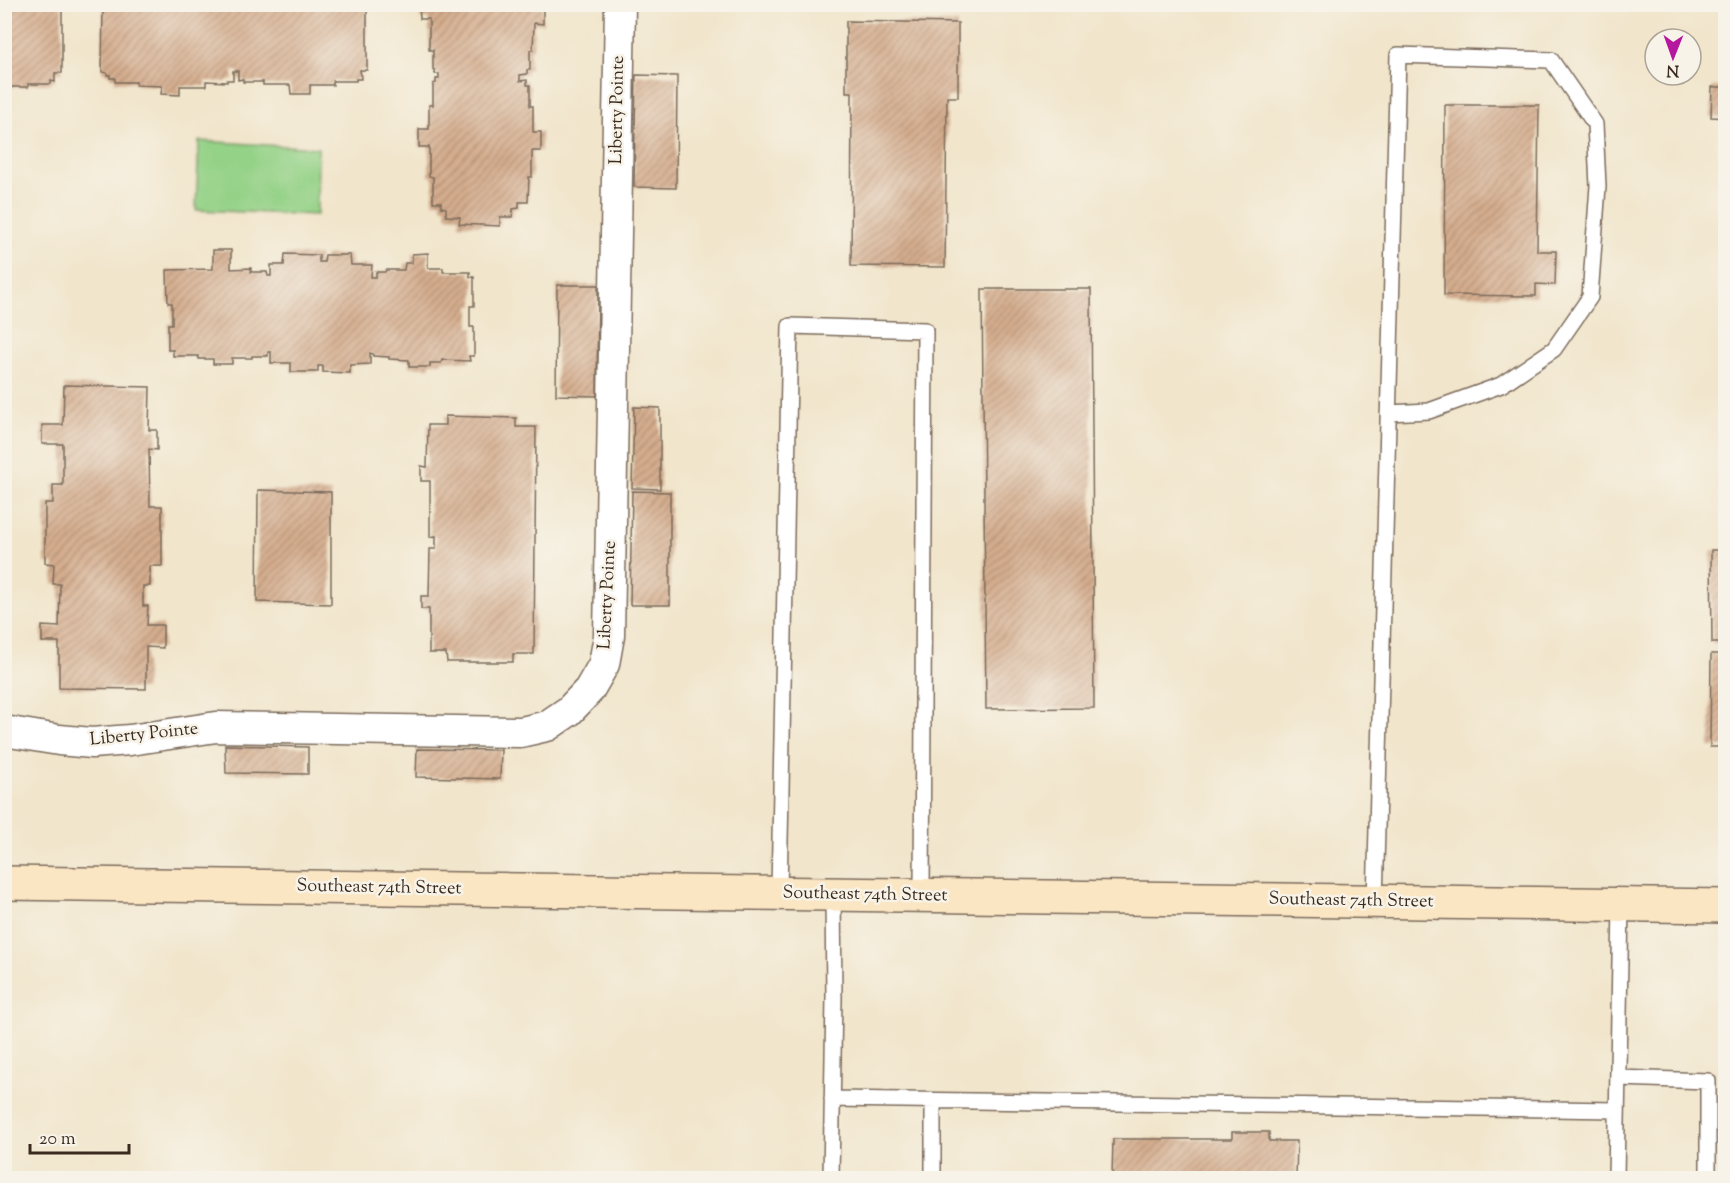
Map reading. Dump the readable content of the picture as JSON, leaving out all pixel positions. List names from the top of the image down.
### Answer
{
  "streets": {
    "main road": ["Southeast 74th Street"],
    "street": ["Liberty Pointe"]
  },
  "scale_bar": "20 m",
  "north": "bottom"
}
